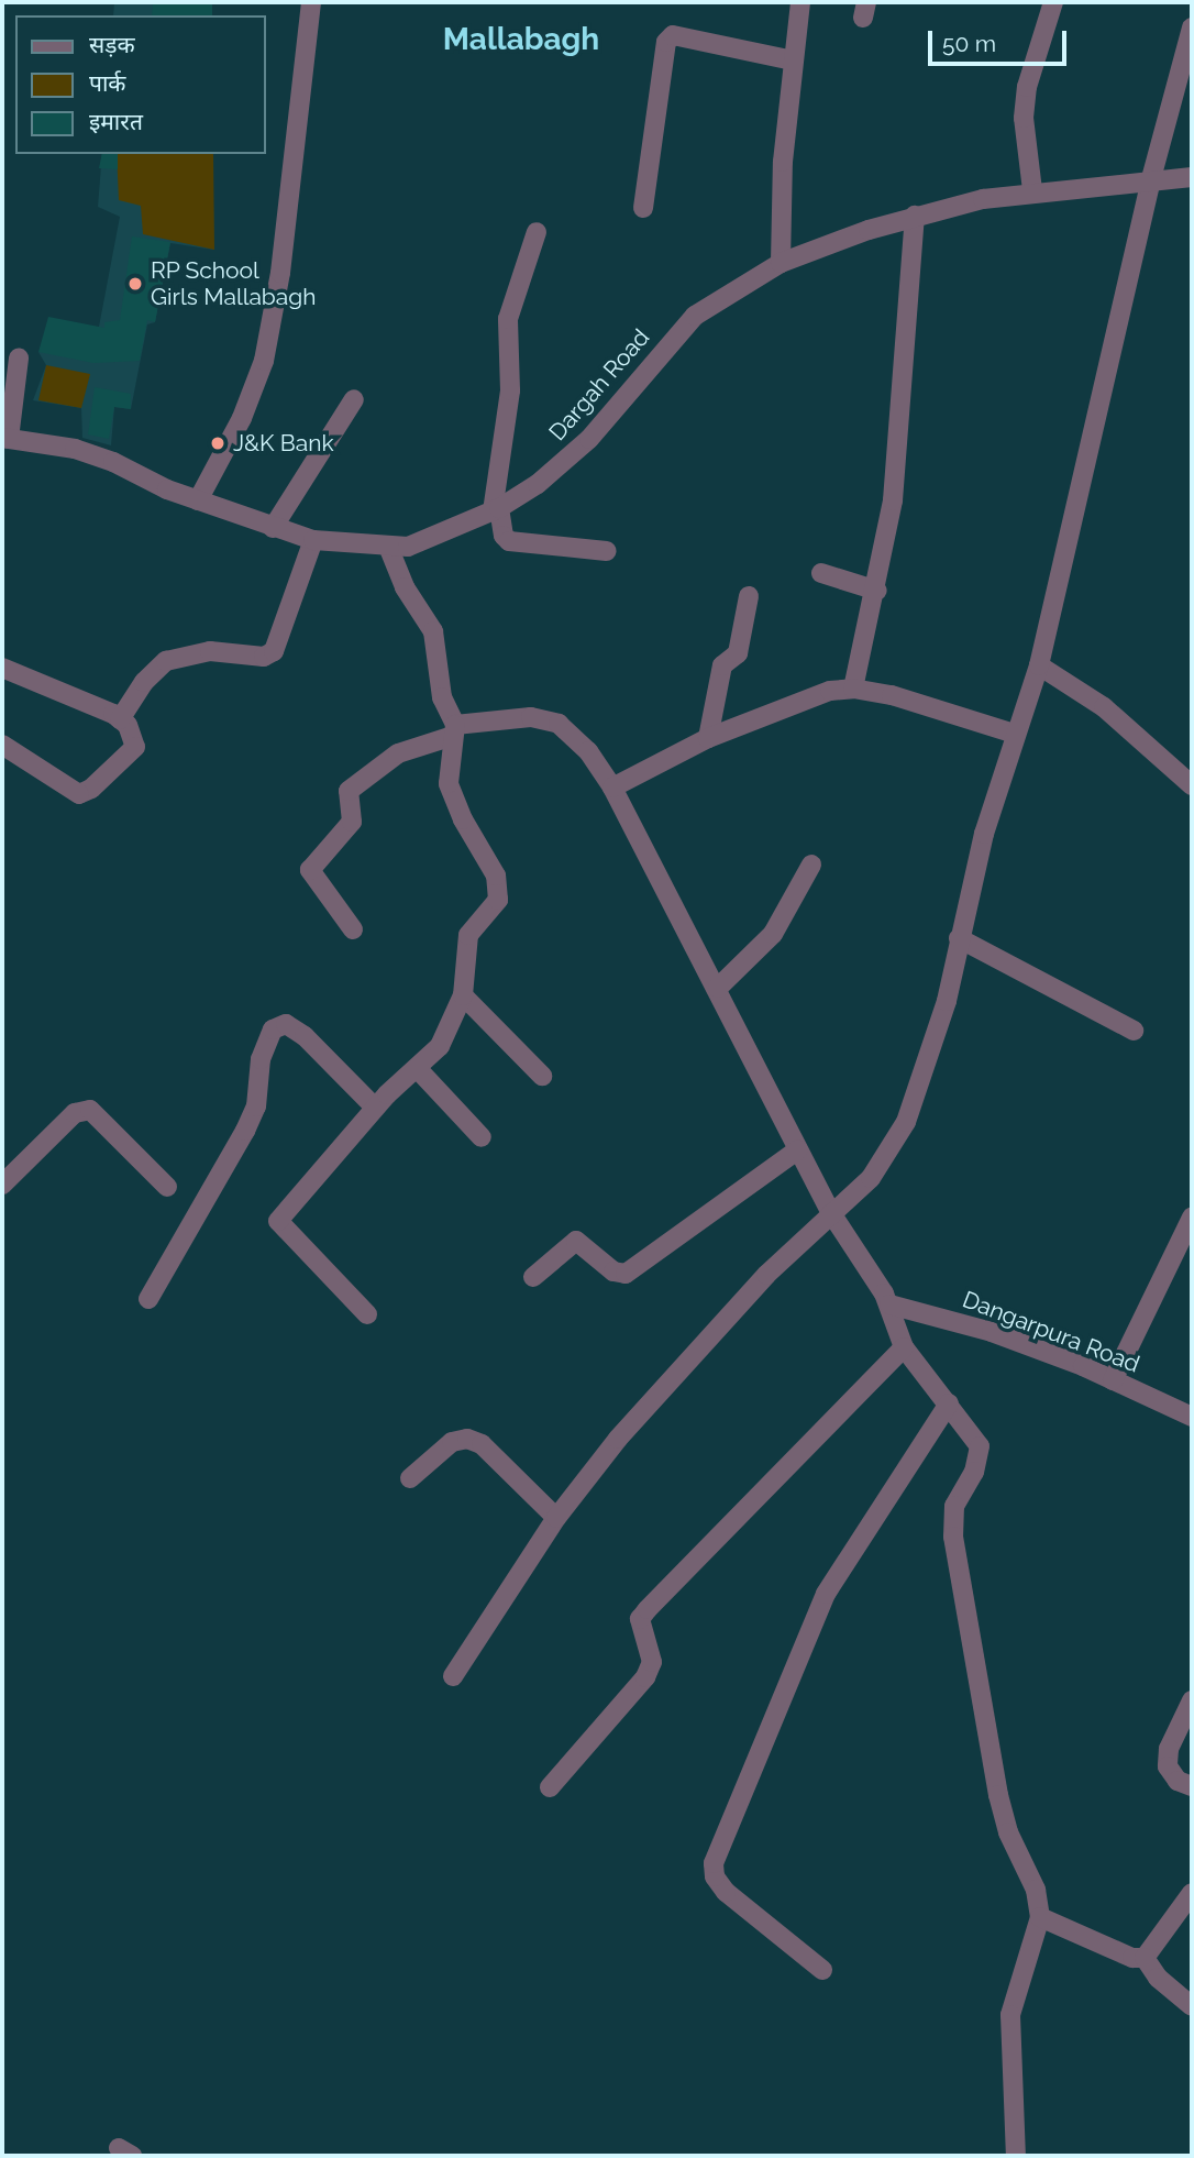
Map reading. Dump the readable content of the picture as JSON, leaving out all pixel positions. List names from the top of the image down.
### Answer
{
  "streets": {
    "street": ["Dargah Road", "Dangarpura Road"]
  },
  "districts": ["Mallabagh"],
  "places": ["RP School Girls Mallabagh", "J&K Bank"],
  "legend": ["सड़क", "पार्क", "इमारत"],
  "scale_bar": "50 m"
}
